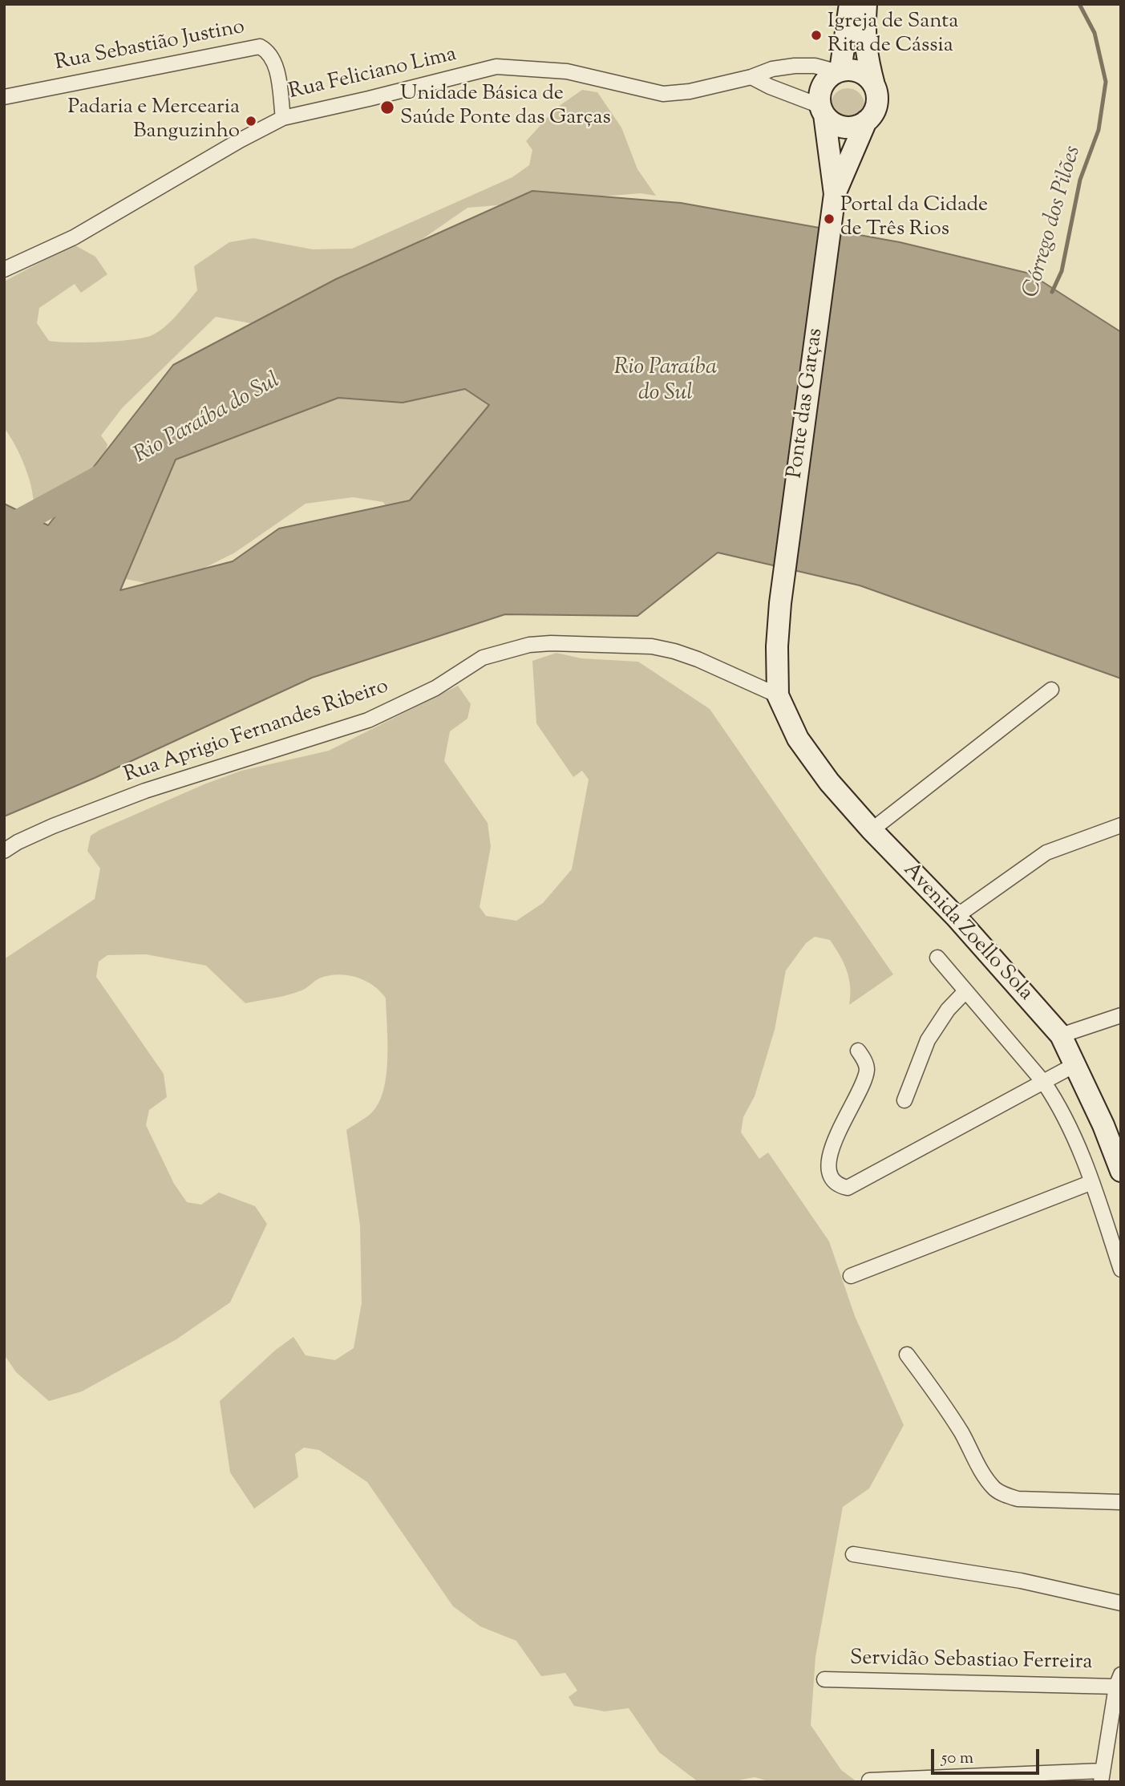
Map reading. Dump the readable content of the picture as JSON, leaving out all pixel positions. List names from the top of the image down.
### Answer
{
  "streets": {
    "main road": ["Ponte das Garças", "Avenida Zoello Sola"],
    "street": [
      "Rua Sebastião Justino",
      "Rua Feliciano Lima",
      "Rua Aprigio Fernandes Ribeiro",
      "Servidão Sebastiao Ferreira"
    ]
  },
  "crossings": [
    ["Rua Sebastião Justino", "Rua Feliciano Lima"],
    ["Ponte das Garças", "Avenida Zoello Sola"],
    ["Rua Aprigio Fernandes Ribeiro", "Avenida Zoello Sola"]
  ],
  "water": ["Córrego dos Pilões", "Rio Paraíba do Sul"],
  "places": [
    "Igreja de Santa Rita de Cássia",
    "Unidade Básica de Saúde Ponte das Garças",
    "Padaria e Mercearia Banguzinho",
    "Portal da Cidade de Três Rios"
  ],
  "scale_bar": "50 m"
}
